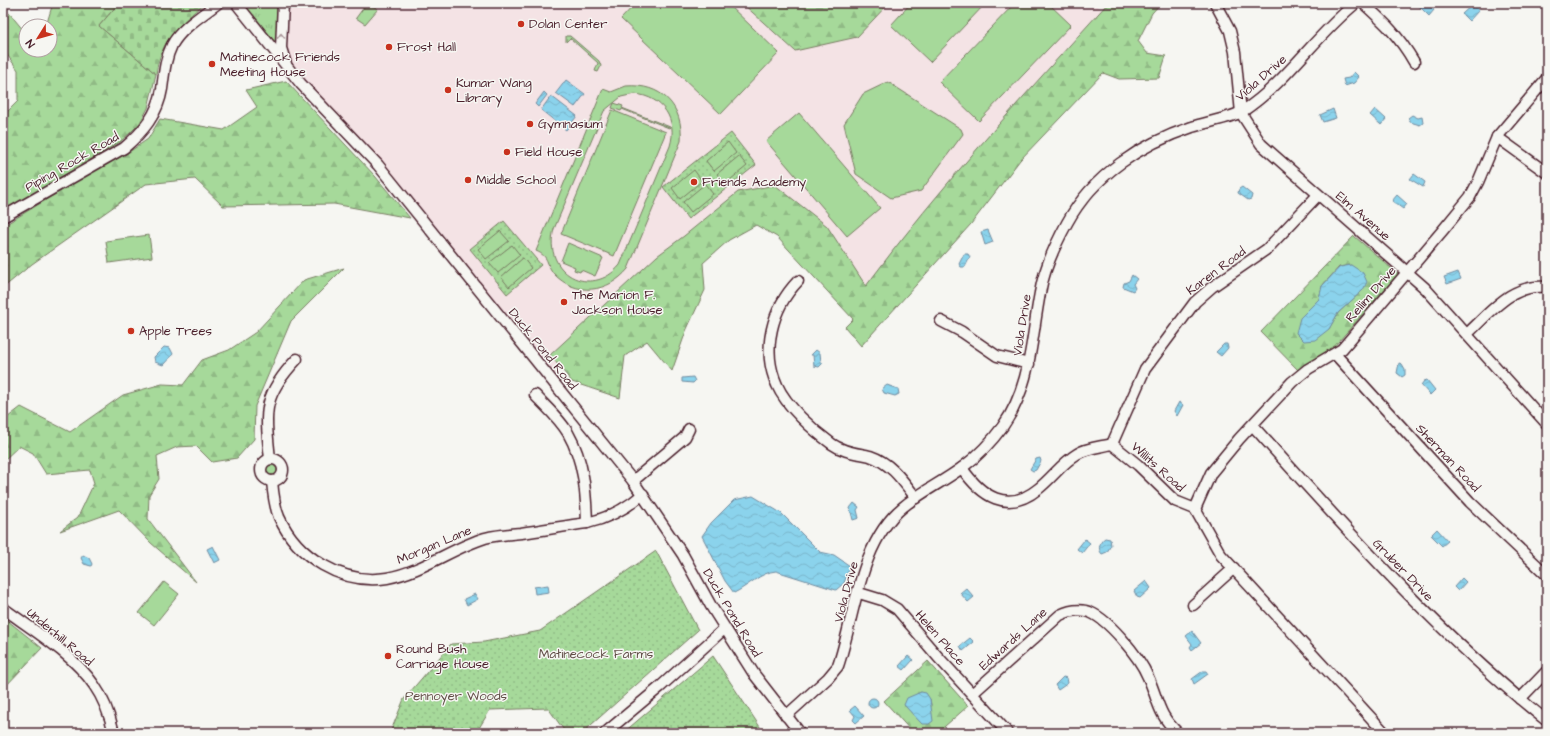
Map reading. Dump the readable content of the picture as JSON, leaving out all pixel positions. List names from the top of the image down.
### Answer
{
  "streets": {
    "street": [
      "Viola Drive",
      "Piping Rock Road",
      "Elm Avenue",
      "Karen Road",
      "Rellim Drive",
      "Duck Pond Road",
      "Sherman Road",
      "Willits Road",
      "Morgan Lane",
      "Gruber Drive",
      "Underhill Road",
      "Helen Place",
      "Edwards Lane"
    ]
  },
  "crossings": [
    ["Viola Drive", "Elm Avenue"],
    ["Viola Drive", "Duck Pond Road"],
    ["Viola Drive", "Willits Road"],
    ["Viola Drive", "Helen Place"],
    ["Elm Avenue", "Karen Road"],
    ["Elm Avenue", "Rellim Drive"],
    ["Karen Road", "Willits Road"],
    ["Rellim Drive", "Sherman Road"],
    ["Rellim Drive", "Willits Road"],
    ["Rellim Drive", "Gruber Drive"],
    ["Duck Pond Road", "Morgan Lane"],
    ["Helen Place", "Edwards Lane"]
  ],
  "parks": ["Matinecock Farms", "Pennoyer Woods"],
  "places": [
    "Dolan Center",
    "Frost Hall",
    "Matinecock Friends Meeting House",
    "Kumar Wang Library",
    "Gymnasium",
    "Field House",
    "Middle School",
    "Friends Academy",
    "The Marion F. Jackson House",
    "Apple Trees",
    "Round Bush Carriage House"
  ],
  "north": "bottom left"
}
